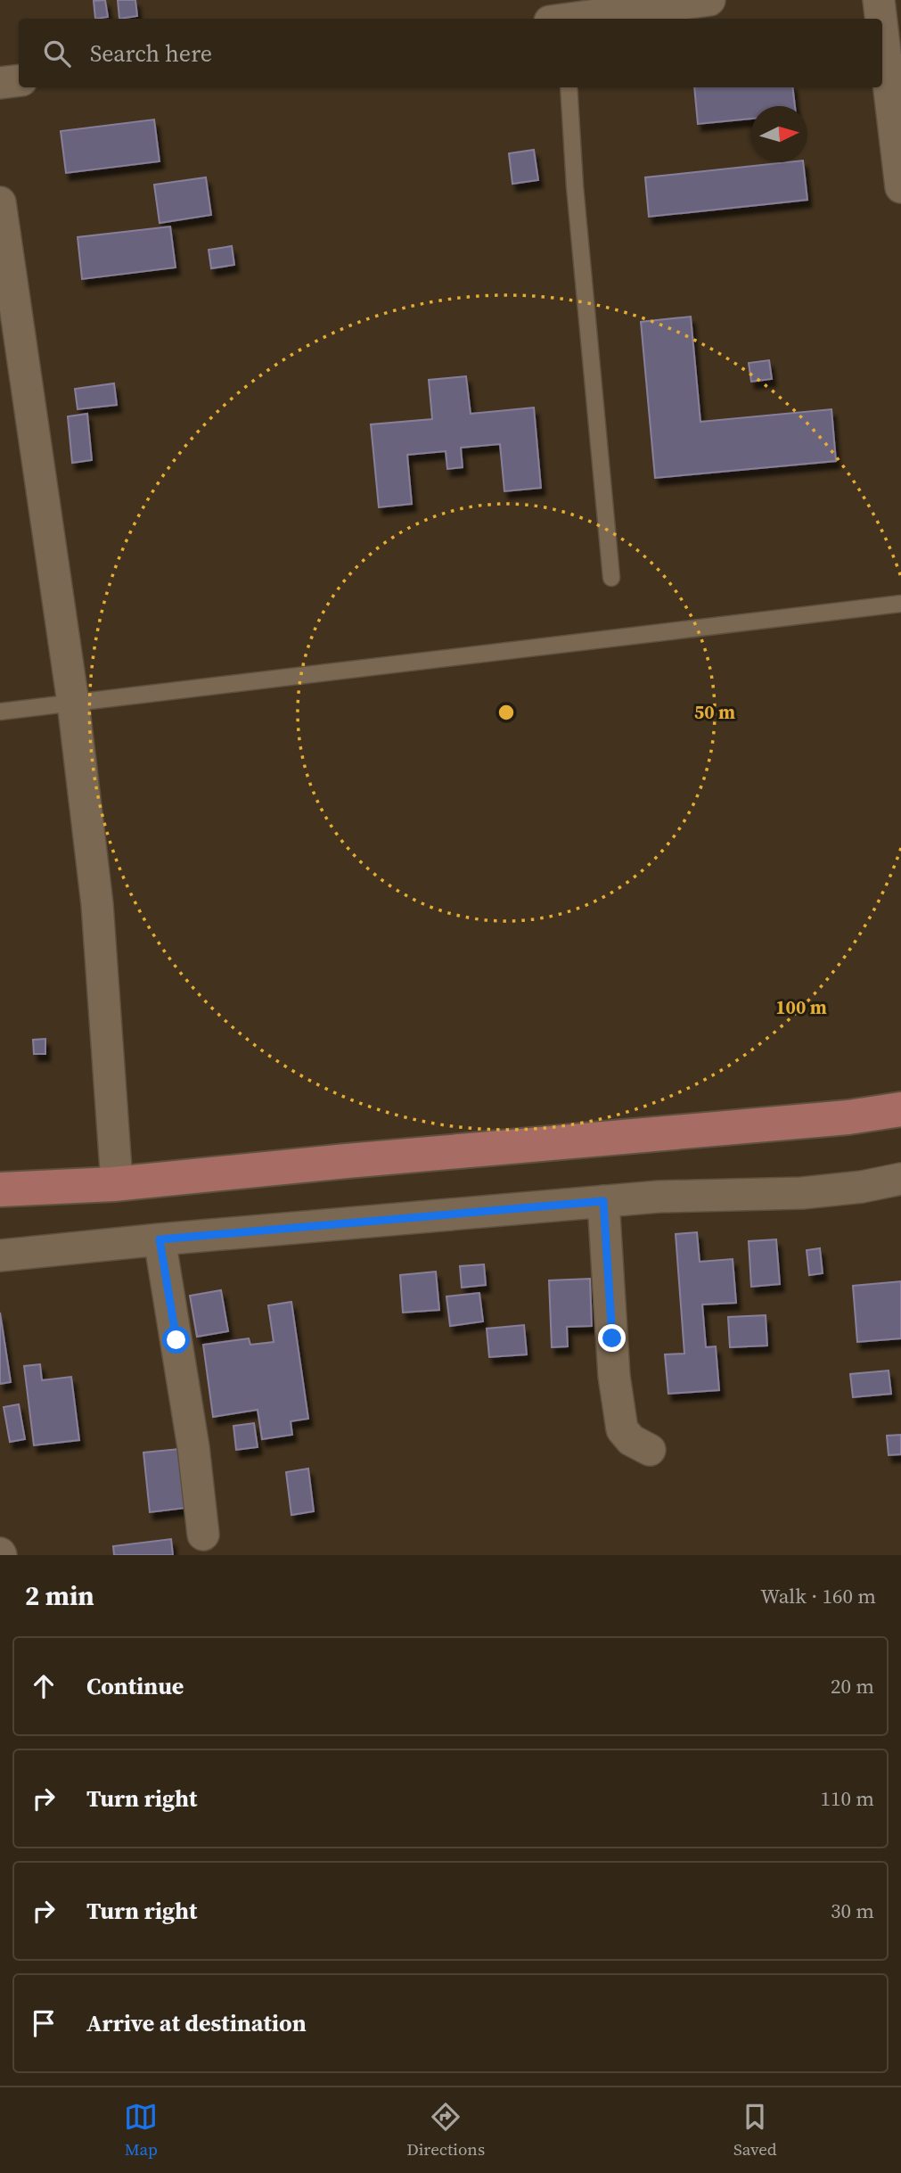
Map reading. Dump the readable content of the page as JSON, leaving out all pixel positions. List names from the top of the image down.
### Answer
{
  "north": "right",
  "page": {
    "search": "Search here",
    "heading": ["2 min", "Walk · 160 m"],
    "list": [
      ["Continue", "20 m"],
      ["Turn right", "110 m"],
      ["Turn right", "30 m"],
      "Arrive at destination"
    ],
    "nav": ["Map", "Directions", "Saved"]
  },
  "rings": ["50 m", "100 m"]
}
